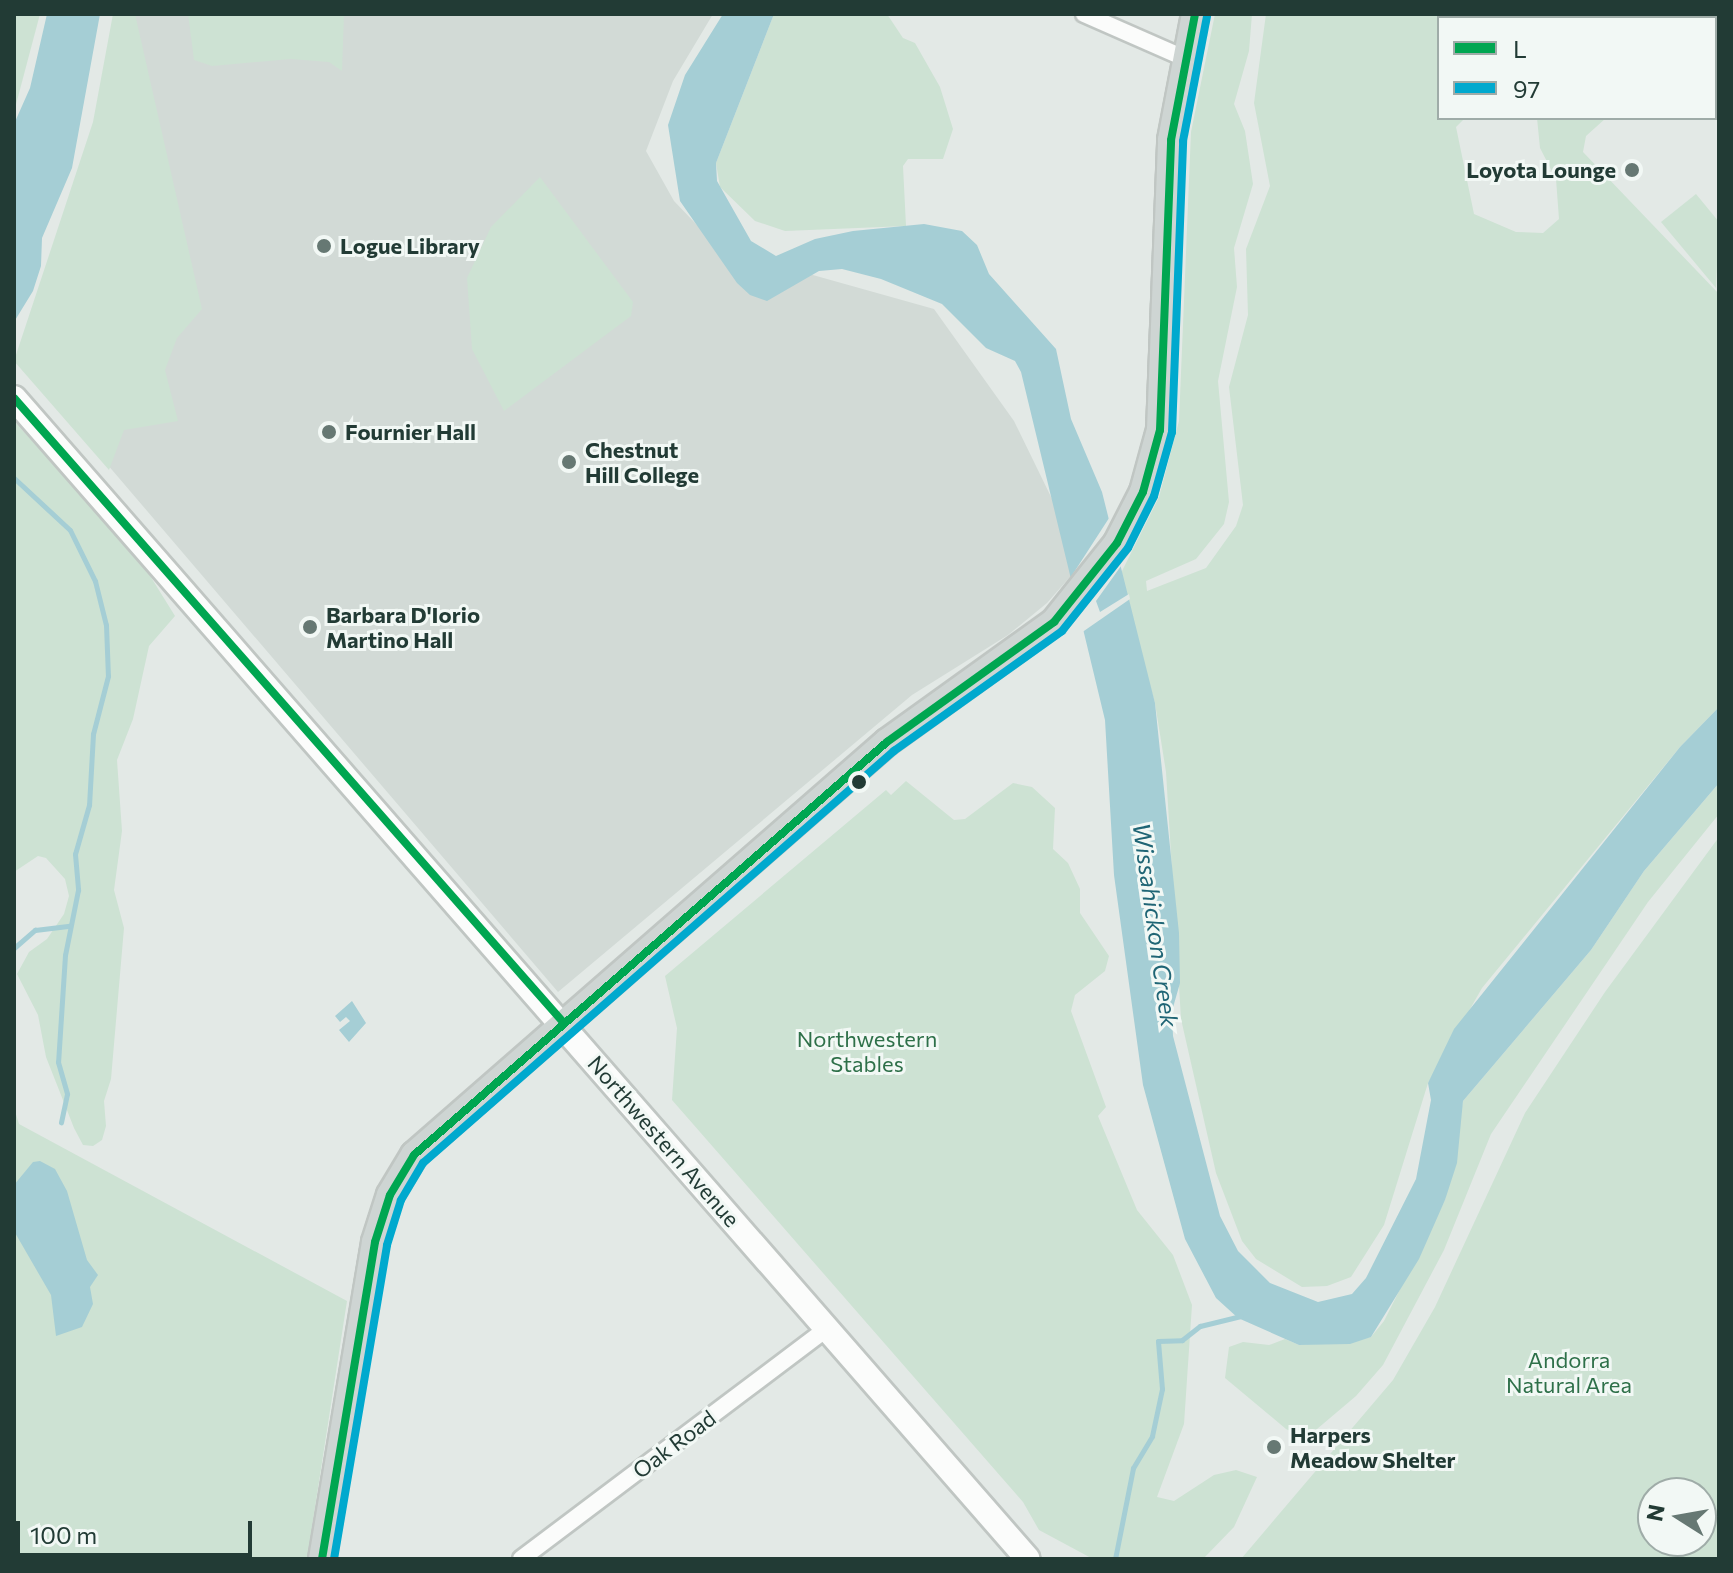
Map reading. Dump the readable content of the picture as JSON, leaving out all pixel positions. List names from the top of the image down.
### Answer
{
  "streets": {
    "street": ["Northwestern Avenue", "Oak Road"]
  },
  "crossings": [
    ["Northwestern Avenue", "Oak Road"]
  ],
  "water": ["Wissahickon Creek"],
  "parks": ["Northwestern Stables", "Andorra Natural Area"],
  "places": [
    "Loyota Lounge",
    "Logue Library",
    "Fournier Hall",
    "Chestnut Hill College",
    "Barbara D'Iorio Martino Hall",
    "Harpers Meadow Shelter"
  ],
  "lines": ["transit line L", "transit line 97"],
  "legend": ["L", "97"],
  "scale_bar": "100 m",
  "north": "left"
}
